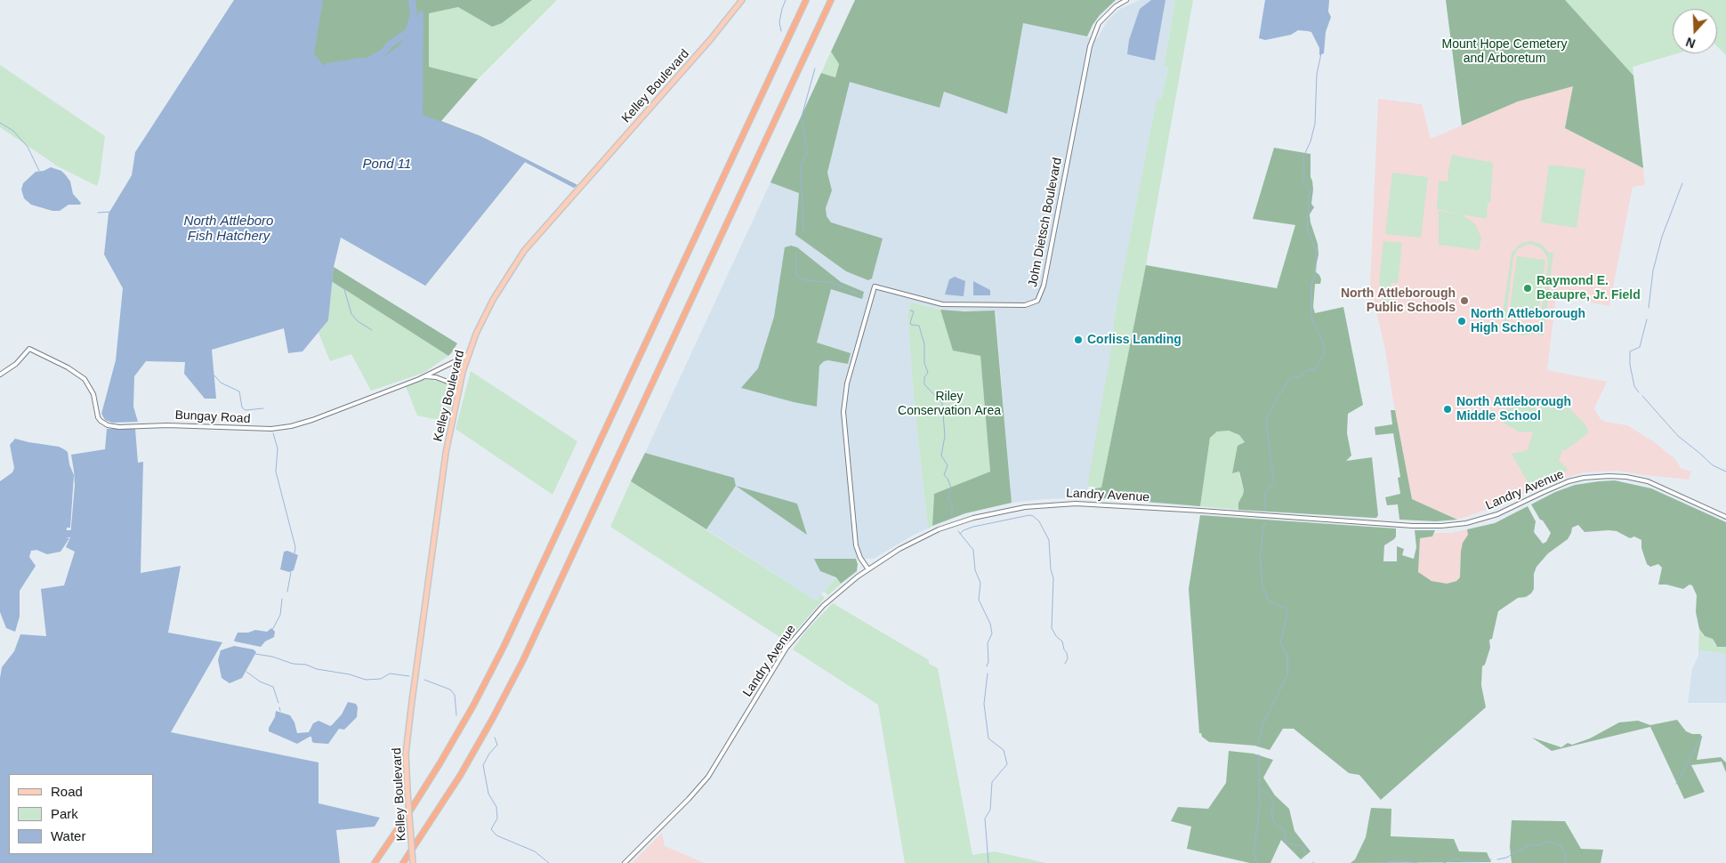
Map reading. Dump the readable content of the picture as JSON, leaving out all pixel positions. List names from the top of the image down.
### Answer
{
  "streets": {
    "main road": ["Kelley Boulevard"],
    "street": ["John Dietsch Boulevard", "Bungay Road", "Landry Avenue"]
  },
  "crossings": [
    ["Kelley Boulevard", "Bungay Road"],
    ["John Dietsch Boulevard", "Landry Avenue"]
  ],
  "water": ["Pond 11", "North Attleboro Fish Hatchery"],
  "parks": ["Mount Hope Cemetery and Arboretum", "Riley Conservation Area"],
  "places": [
    "Raymond E. Beaupre, Jr. Field",
    "North Attleborough Public Schools",
    "North Attleborough High School",
    "Corliss Landing",
    "North Attleborough Middle School"
  ],
  "legend": ["Road", "Park", "Water"],
  "north": "bottom"
}
